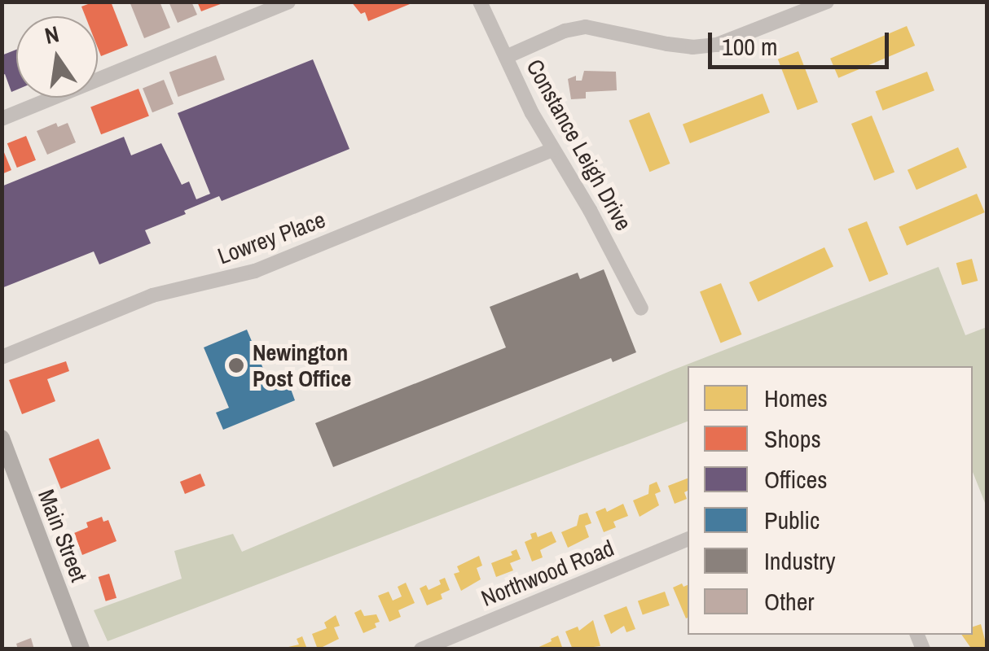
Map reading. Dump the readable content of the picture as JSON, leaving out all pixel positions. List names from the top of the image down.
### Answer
{
  "streets": {
    "main road": ["Main Street"],
    "street": ["Constance Leigh Drive", "Lowrey Place", "Northwood Road"]
  },
  "crossings": [
    ["Constance Leigh Drive", "Lowrey Place"]
  ],
  "places": ["Newington Post Office"],
  "legend": [
    "Homes",
    "Shops",
    "Offices",
    "Public",
    "Industry",
    "Other"
  ],
  "scale_bar": "100 m",
  "north": "top"
}
